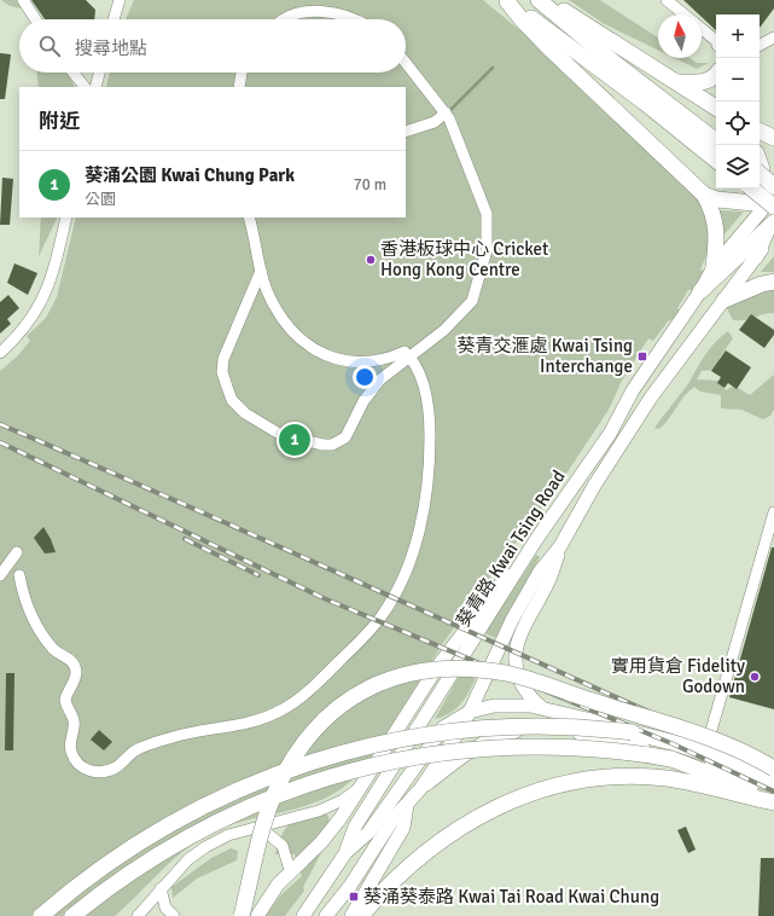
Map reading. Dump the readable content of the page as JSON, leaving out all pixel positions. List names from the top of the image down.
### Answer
{
  "streets": {
    "main road": ["葵青路 Kwai Tsing Road"]
  },
  "places": {
    "other": ["香港板球中心 Cricket Hong Kong Centre", "實用貨倉 Fidelity Godown"],
    "transit": ["葵青交滙處 Kwai Tsing Interchange", "葵涌葵泰路 Kwai Tai Road Kwai Chung"]
  },
  "north": "top",
  "page": {
    "map_buttons": ["+", "−"],
    "search": "搜尋地點",
    "heading": "附近",
    "list": [
      {
        "mark": "1",
        "name": "葵涌公園 Kwai Chung Park",
        "note": "公園",
        "value": "70 m"
      }
    ],
    "pins": "1"
  }
}
